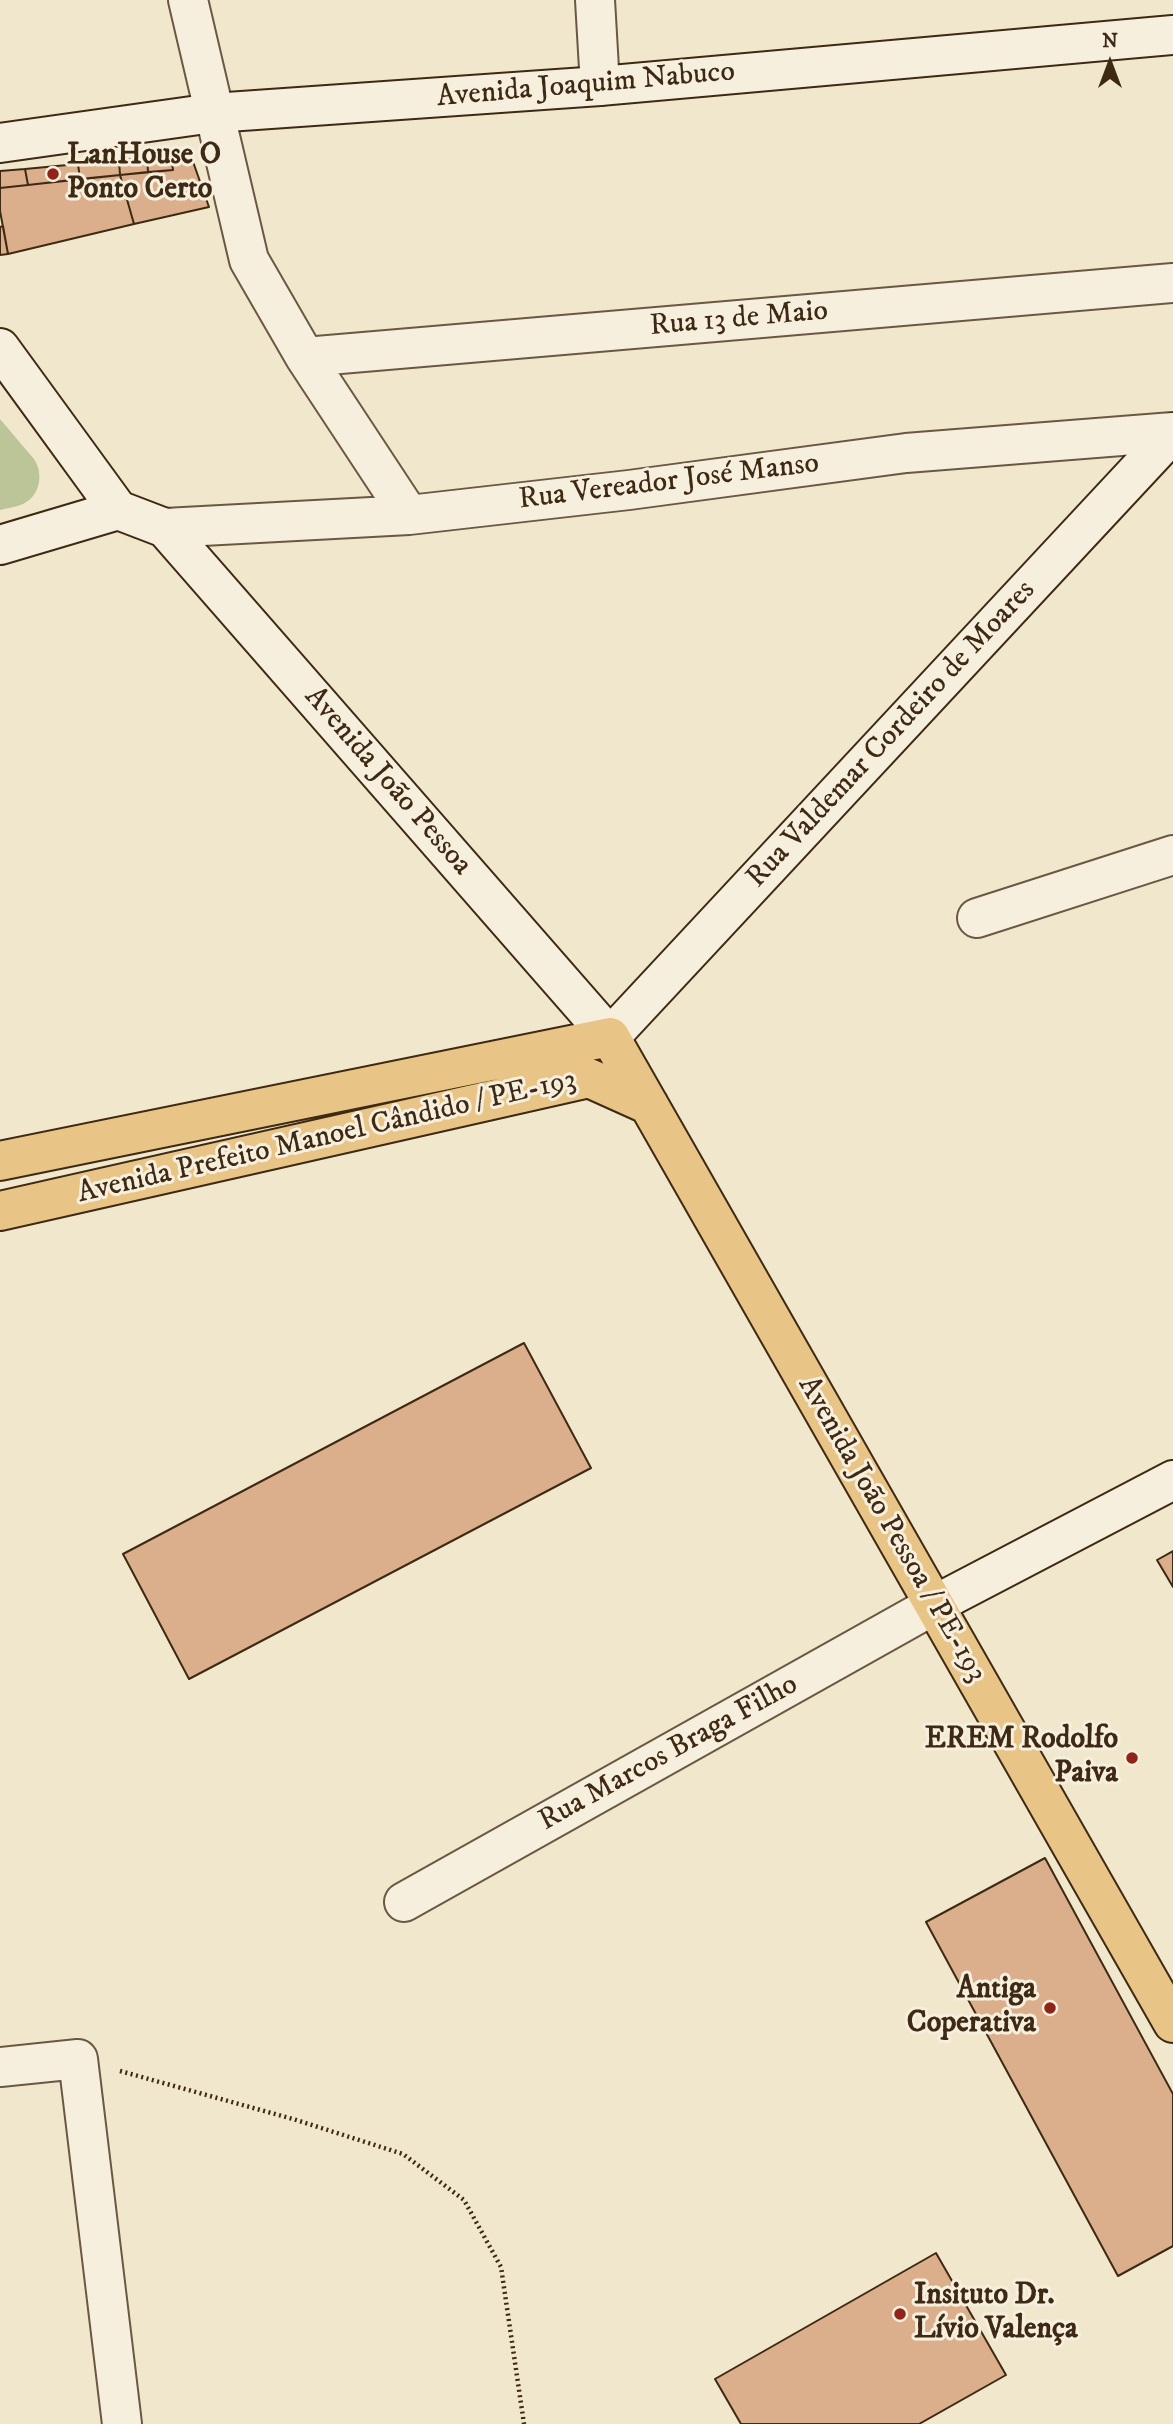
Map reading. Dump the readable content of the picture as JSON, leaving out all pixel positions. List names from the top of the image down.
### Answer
{
  "streets": {
    "main road": ["Avenida Prefeito Manoel Cândido / PE-193", "Avenida João Pessoa / PE-193"],
    "street": [
      "Avenida Joaquim Nabuco",
      "Rua 13 de Maio",
      "Rua Vereador José Manso",
      "Rua Valdemar Cordeiro de Moares",
      "Avenida João Pessoa",
      "Rua Marcos Braga Filho"
    ]
  },
  "crossings": [
    ["Rua Vereador José Manso", "Rua Valdemar Cordeiro de Moares"],
    ["Rua Vereador José Manso", "Avenida João Pessoa"],
    ["Rua Valdemar Cordeiro de Moares", "Avenida João Pessoa"],
    ["Rua Valdemar Cordeiro de Moares", "Avenida Prefeito Manoel Cândido / PE-193"],
    ["Rua Valdemar Cordeiro de Moares", "Avenida João Pessoa / PE-193"],
    ["Avenida João Pessoa", "Avenida Prefeito Manoel Cândido / PE-193"],
    ["Avenida João Pessoa", "Avenida João Pessoa / PE-193"],
    ["Avenida Prefeito Manoel Cândido / PE-193", "Avenida João Pessoa / PE-193"],
    ["Avenida João Pessoa / PE-193", "Rua Marcos Braga Filho"]
  ],
  "places": [
    "LanHouse O Ponto Certo",
    "EREM Rodolfo Paiva",
    "Antiga Coperativa",
    "Insituto Dr. Lívio Valença"
  ],
  "north": "top"
}
